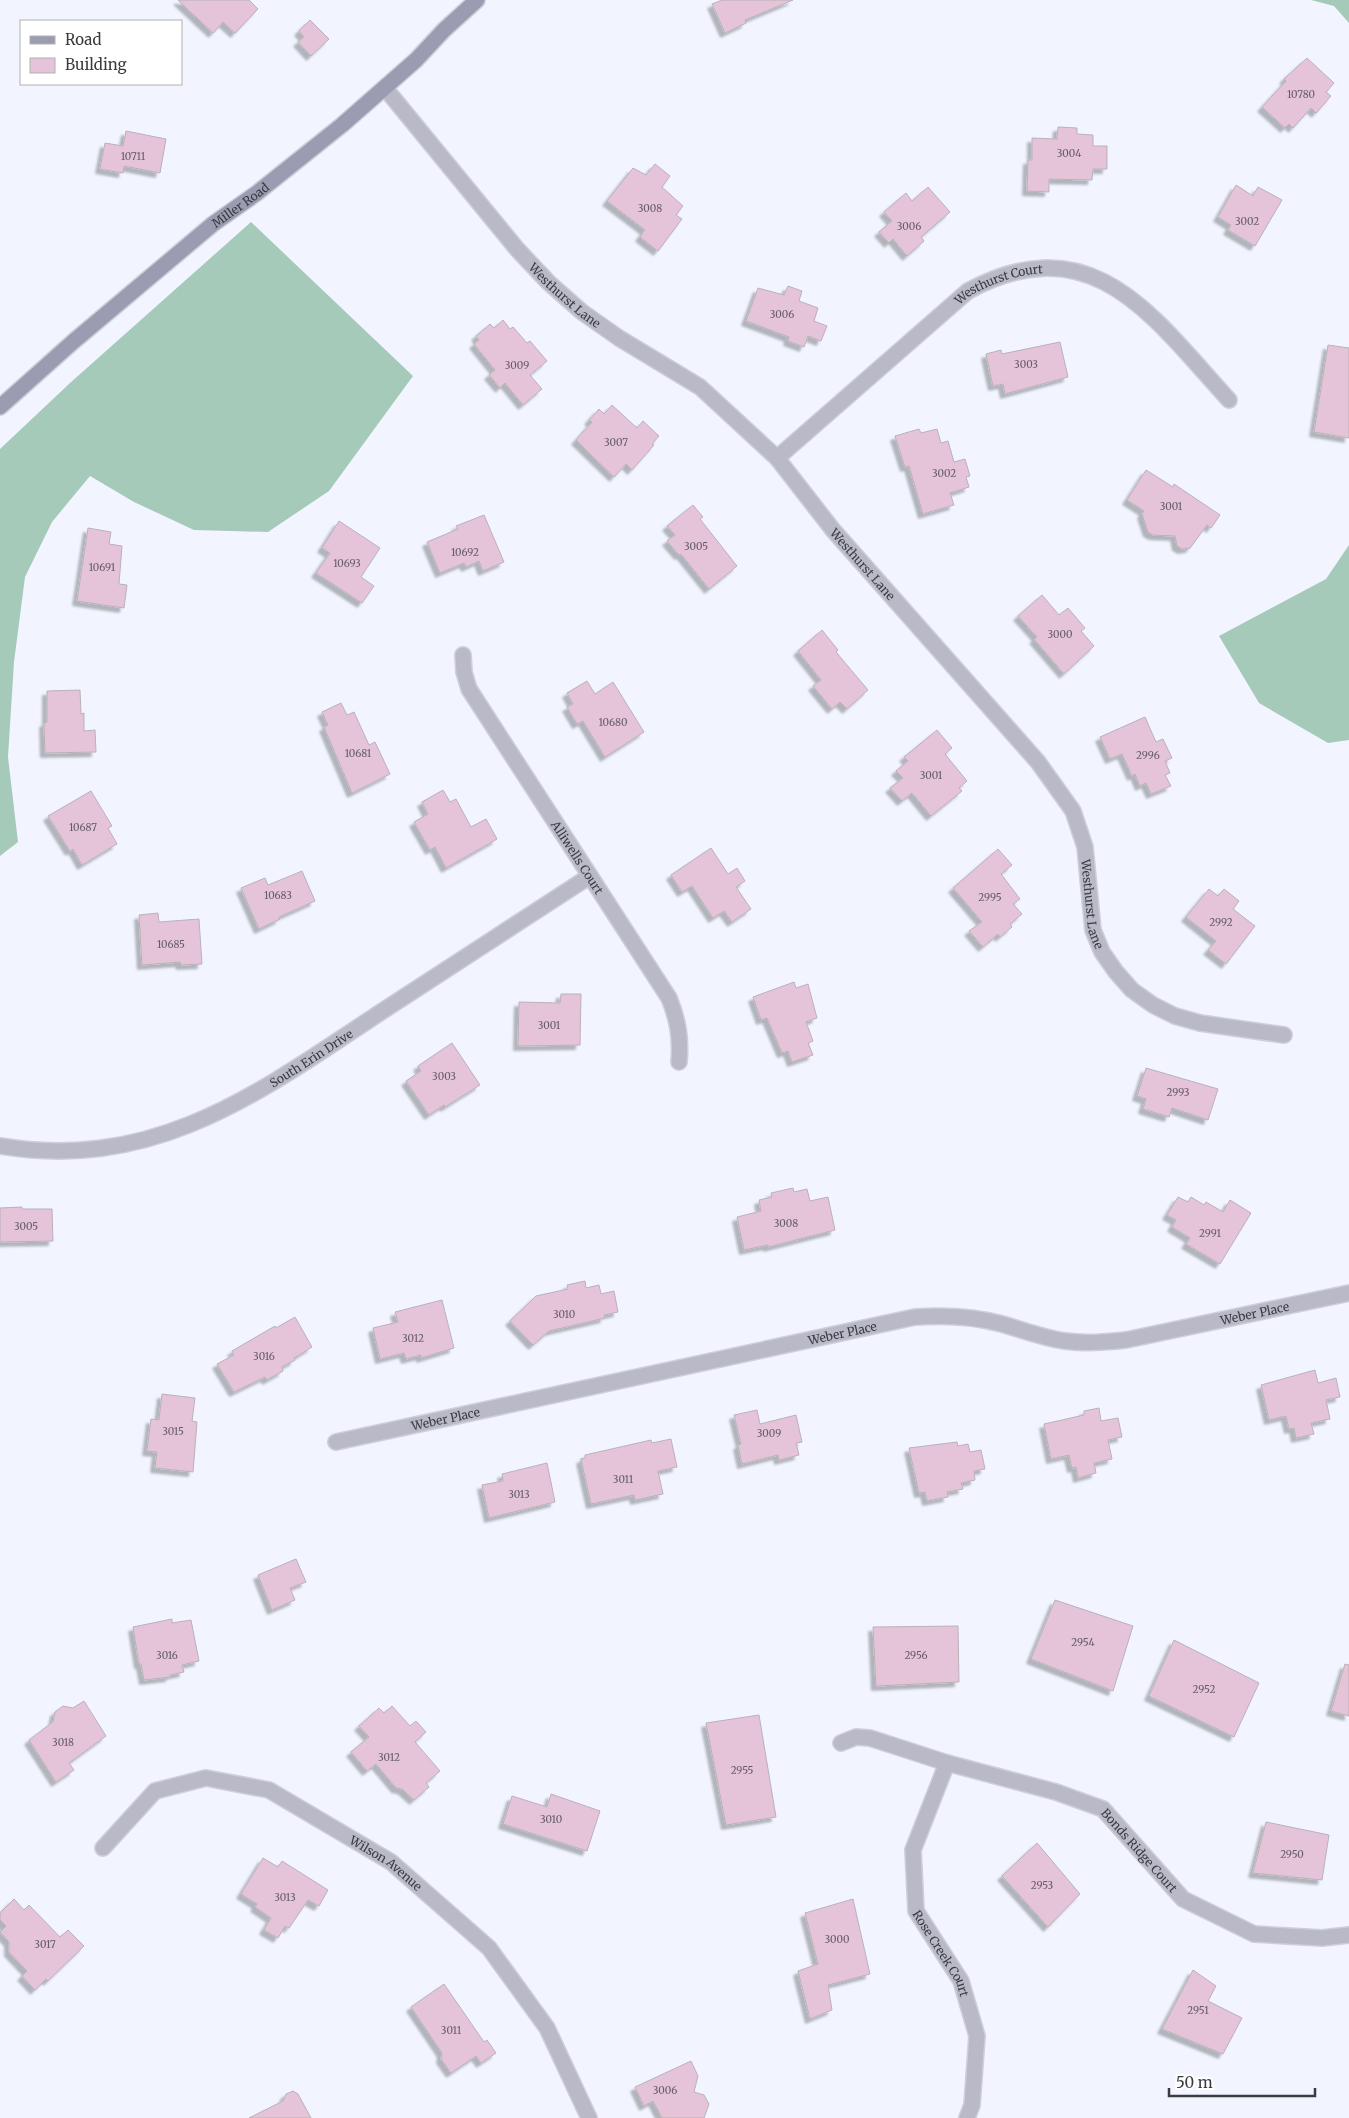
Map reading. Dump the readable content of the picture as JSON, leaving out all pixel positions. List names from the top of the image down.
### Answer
{
  "streets": {
    "street": [
      "Miller Road",
      "Westhurst Court",
      "Westhurst Lane",
      "Alliwells Court",
      "South Erin Drive",
      "Weber Place",
      "Bonds Ridge Court",
      "Wilson Avenue",
      "Rose Creek Court"
    ]
  },
  "crossings": [
    ["Miller Road", "Westhurst Lane"],
    ["Westhurst Court", "Westhurst Lane"],
    ["Alliwells Court", "South Erin Drive"],
    ["Bonds Ridge Court", "Rose Creek Court"]
  ],
  "house_numbers": [
    "10780",
    "3004",
    "10711",
    "3008",
    "3002",
    "3006",
    "3006",
    "3003",
    "3009",
    "3007",
    "3002",
    "3001",
    "3005",
    "10692",
    "10693",
    "10691",
    "3000",
    "10680",
    "10681",
    "2996",
    "3001",
    "10687",
    "10683",
    "2995",
    "2992",
    "10685",
    "3001",
    "3003",
    "2993",
    "3008",
    "3005",
    "2991",
    "3010",
    "3012",
    "3016",
    "3015",
    "3009",
    "3011",
    "3013",
    "2954",
    "3016",
    "2956",
    "2952",
    "3018",
    "3012",
    "2955",
    "3010",
    "2950",
    "2953",
    "3013",
    "3000",
    "3017",
    "2951",
    "3011",
    "3006"
  ],
  "legend": ["Road", "Building"],
  "scale_bar": "50 m"
}
